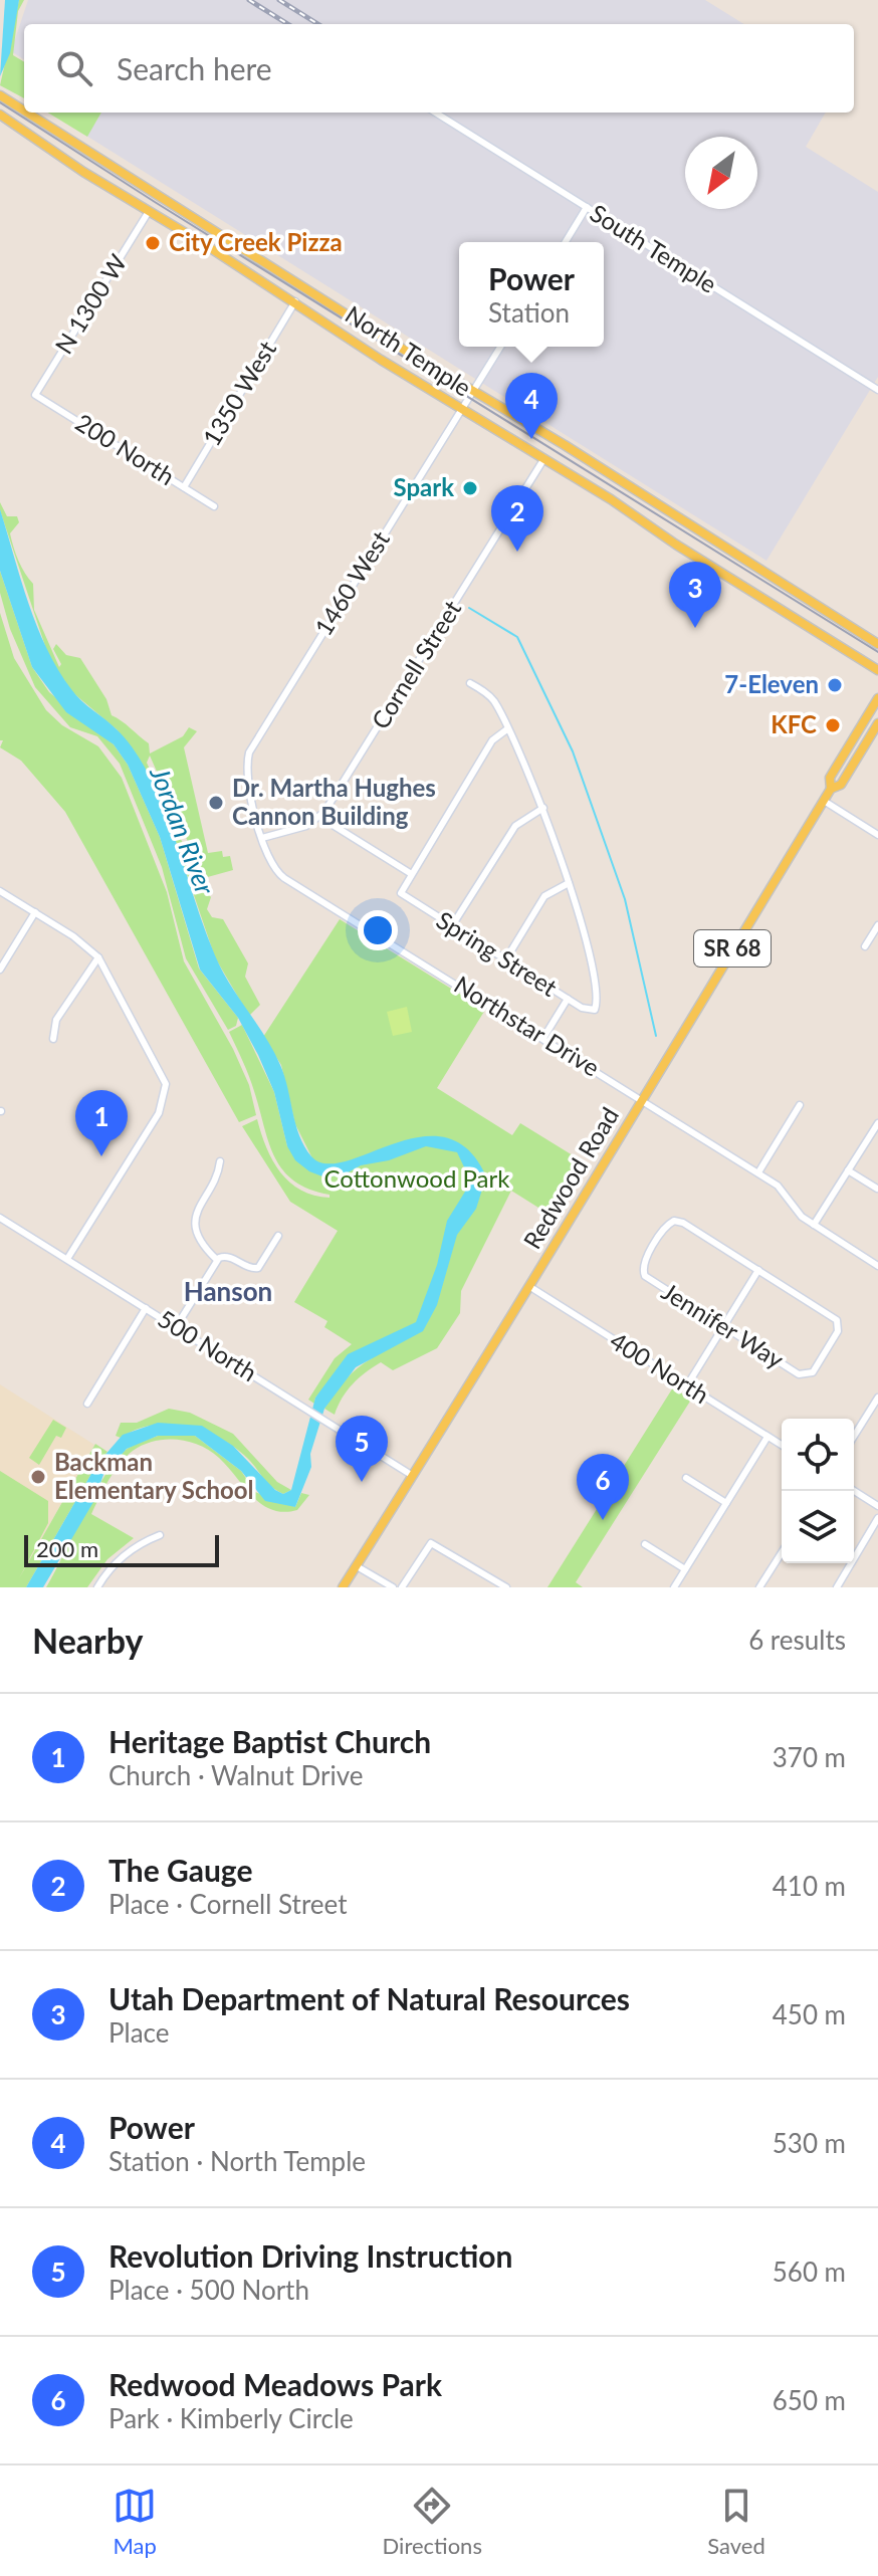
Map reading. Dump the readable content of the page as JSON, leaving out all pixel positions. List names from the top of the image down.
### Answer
{
  "streets": {
    "main road": ["North Temple", "SR 68", "Redwood Road"],
    "street": [
      "South Temple",
      "N 1300 W",
      "1350 West",
      "200 North",
      "1460 West",
      "Cornell Street",
      "Spring Street",
      "Northstar Drive",
      "Jennifer Way",
      "500 North",
      "400 North"
    ]
  },
  "crossings": [
    ["N 1300 W", "North Temple"],
    ["N 1300 W", "200 North"],
    ["North Temple", "1350 West"],
    ["North Temple", "1460 West"],
    ["North Temple", "Cornell Street"],
    ["1350 West", "200 North"],
    ["1460 West", "Cornell Street"],
    ["1460 West", "Northstar Drive"],
    ["Cornell Street", "Northstar Drive"],
    ["Northstar Drive", "Redwood Road"],
    ["Redwood Road", "500 North"],
    ["Redwood Road", "400 North"]
  ],
  "districts": ["Hanson"],
  "water": ["Jordan River"],
  "parks": ["Cottonwood Park"],
  "places": [
    "City Creek Pizza",
    "Spark",
    "7-Eleven",
    "KFC",
    "Dr. Martha Hughes Cannon Building",
    "Backman Elementary School"
  ],
  "scale_bar": "200 m",
  "north": "bottom left",
  "page": {
    "search": "Search here",
    "popup": ["Power", "Station"],
    "pins": [
      "4",
      "2",
      "3",
      "1",
      "5",
      "6"
    ],
    "scale": "200 m",
    "heading": ["Nearby", "6 results"],
    "list": [
      {
        "mark": "1",
        "name": "Heritage Baptist Church",
        "note": "Church · Walnut Drive",
        "value": "370 m"
      },
      {
        "mark": "2",
        "name": "The Gauge",
        "note": "Place · Cornell Street",
        "value": "410 m"
      },
      {
        "mark": "3",
        "name": "Utah Department of Natural Resources",
        "note": "Place",
        "value": "450 m"
      },
      {
        "mark": "4",
        "name": "Power",
        "note": "Station · North Temple",
        "value": "530 m"
      },
      {
        "mark": "5",
        "name": "Revolution Driving Instruction",
        "note": "Place · 500 North",
        "value": "560 m"
      },
      {
        "mark": "6",
        "name": "Redwood Meadows Park",
        "note": "Park · Kimberly Circle",
        "value": "650 m"
      }
    ],
    "nav": ["Map", "Directions", "Saved"]
  }
}
